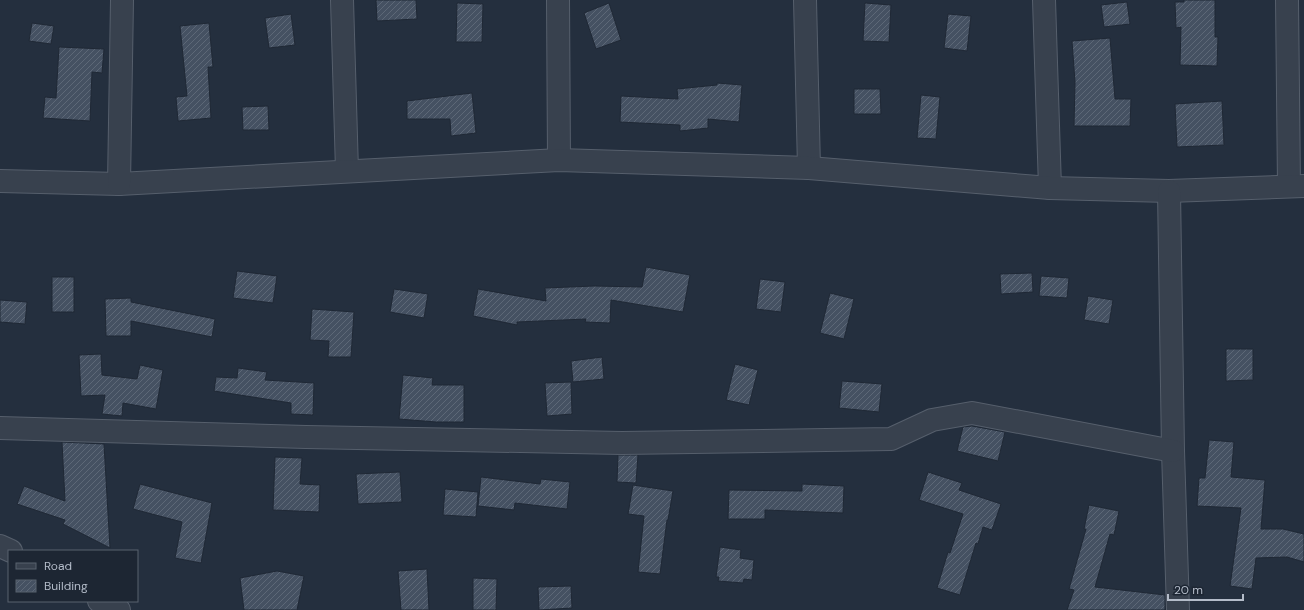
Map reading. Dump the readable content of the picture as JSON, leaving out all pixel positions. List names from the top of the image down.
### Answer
{
  "legend": ["Road", "Building"],
  "scale_bar": "20 m"
}
